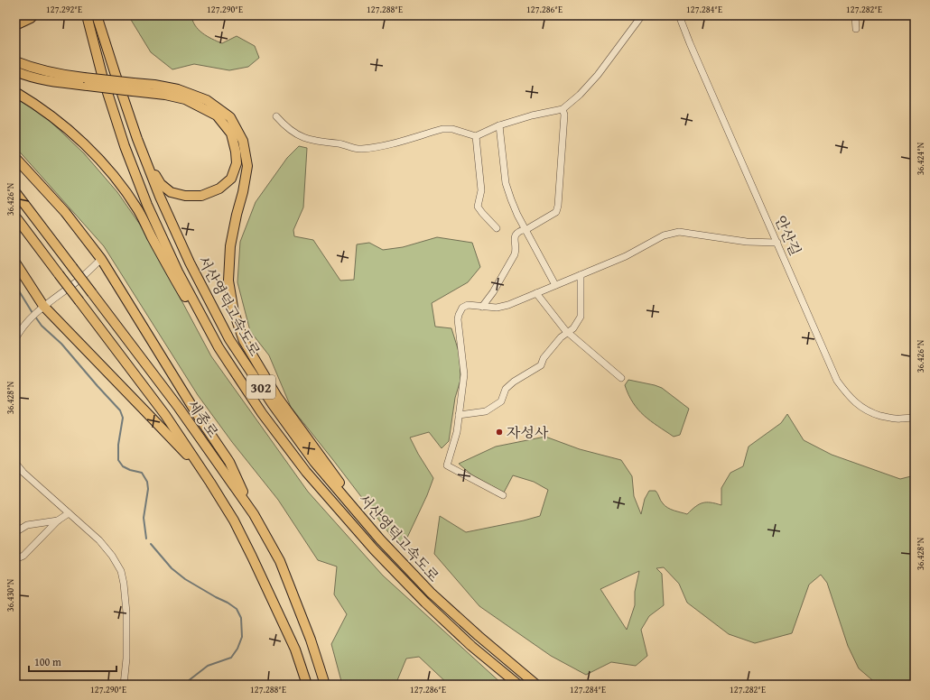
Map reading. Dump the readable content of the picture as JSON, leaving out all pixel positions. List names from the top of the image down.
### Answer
{
  "streets": {
    "highway": ["서산영덕고속도로", "302", "세종로"],
    "street": ["안산길"]
  },
  "places": ["자성사"],
  "scale_bar": "100 m",
  "coordinates": [
    "127.292°E",
    "127.290°E",
    "127.288°E",
    "127.286°E",
    "127.284°E",
    "127.282°E",
    "36.424°N",
    "36.426°N",
    "36.428°N",
    "36.430°N"
  ]
}
